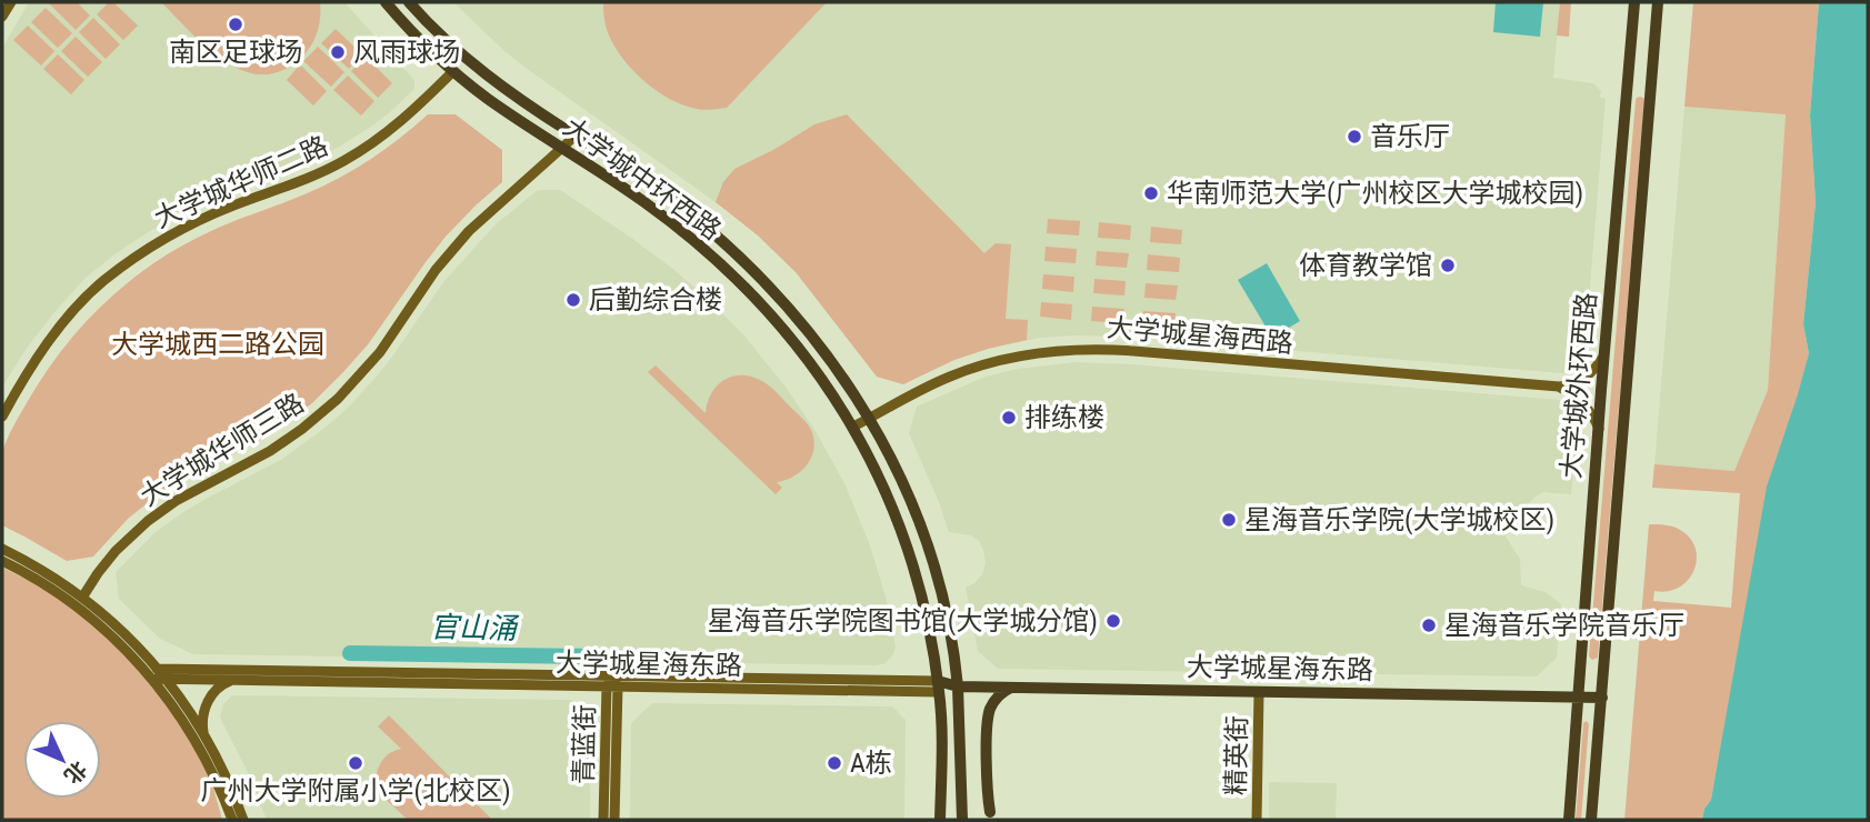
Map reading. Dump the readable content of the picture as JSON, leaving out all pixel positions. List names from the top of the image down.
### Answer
{
  "streets": {
    "main road": ["大学城中环西路", "大学城外环西路", "大学城星海东路"],
    "street": [
      "大学城华师二路",
      "大学城星海西路",
      "大学城华师三路",
      "青蓝街",
      "精英街"
    ]
  },
  "crossings": [
    ["大学城中环西路", "大学城华师二路"],
    ["大学城中环西路", "大学城星海西路"],
    ["大学城中环西路", "大学城华师三路"],
    ["大学城中环西路", "大学城星海东路"],
    ["大学城外环西路", "大学城星海东路"],
    ["大学城星海东路", "青蓝街"],
    ["大学城星海东路", "精英街"]
  ],
  "water": ["官山涌"],
  "parks": ["大学城西二路公园"],
  "places": [
    "南区足球场",
    "风雨球场",
    "音乐厅",
    "华南师范大学(广州校区大学城校园)",
    "体育教学馆",
    "后勤综合楼",
    "排练楼",
    "星海音乐学院(大学城校区)",
    "星海音乐学院图书馆(大学城分馆)",
    "星海音乐学院音乐厅",
    "广州大学附属小学(北校区)",
    "A栋"
  ],
  "north": "bottom right"
}
